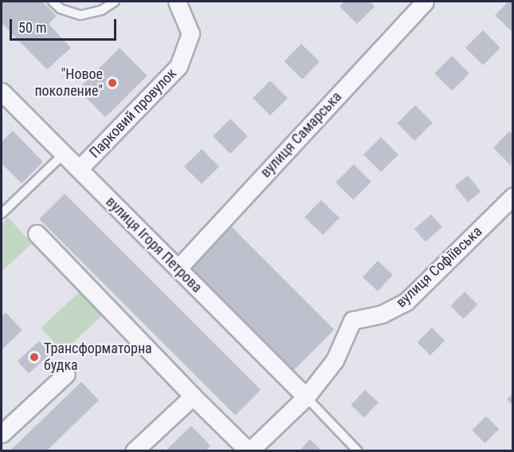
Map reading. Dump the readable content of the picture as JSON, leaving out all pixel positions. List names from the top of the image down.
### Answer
{
  "streets": {
    "street": [
      "Парковий провулок",
      "вулиця Самарська",
      "вулиця Ігоря Петрова",
      "вулиця Софіївська"
    ]
  },
  "crossings": [
    ["Парковий провулок", "вулиця Ігоря Петрова"],
    ["вулиця Самарська", "вулиця Ігоря Петрова"],
    ["вулиця Ігоря Петрова", "вулиця Софіївська"]
  ],
  "places": ["\"Новое поколение\"", "Трансформаторна будка"],
  "scale_bar": "50 m"
}
